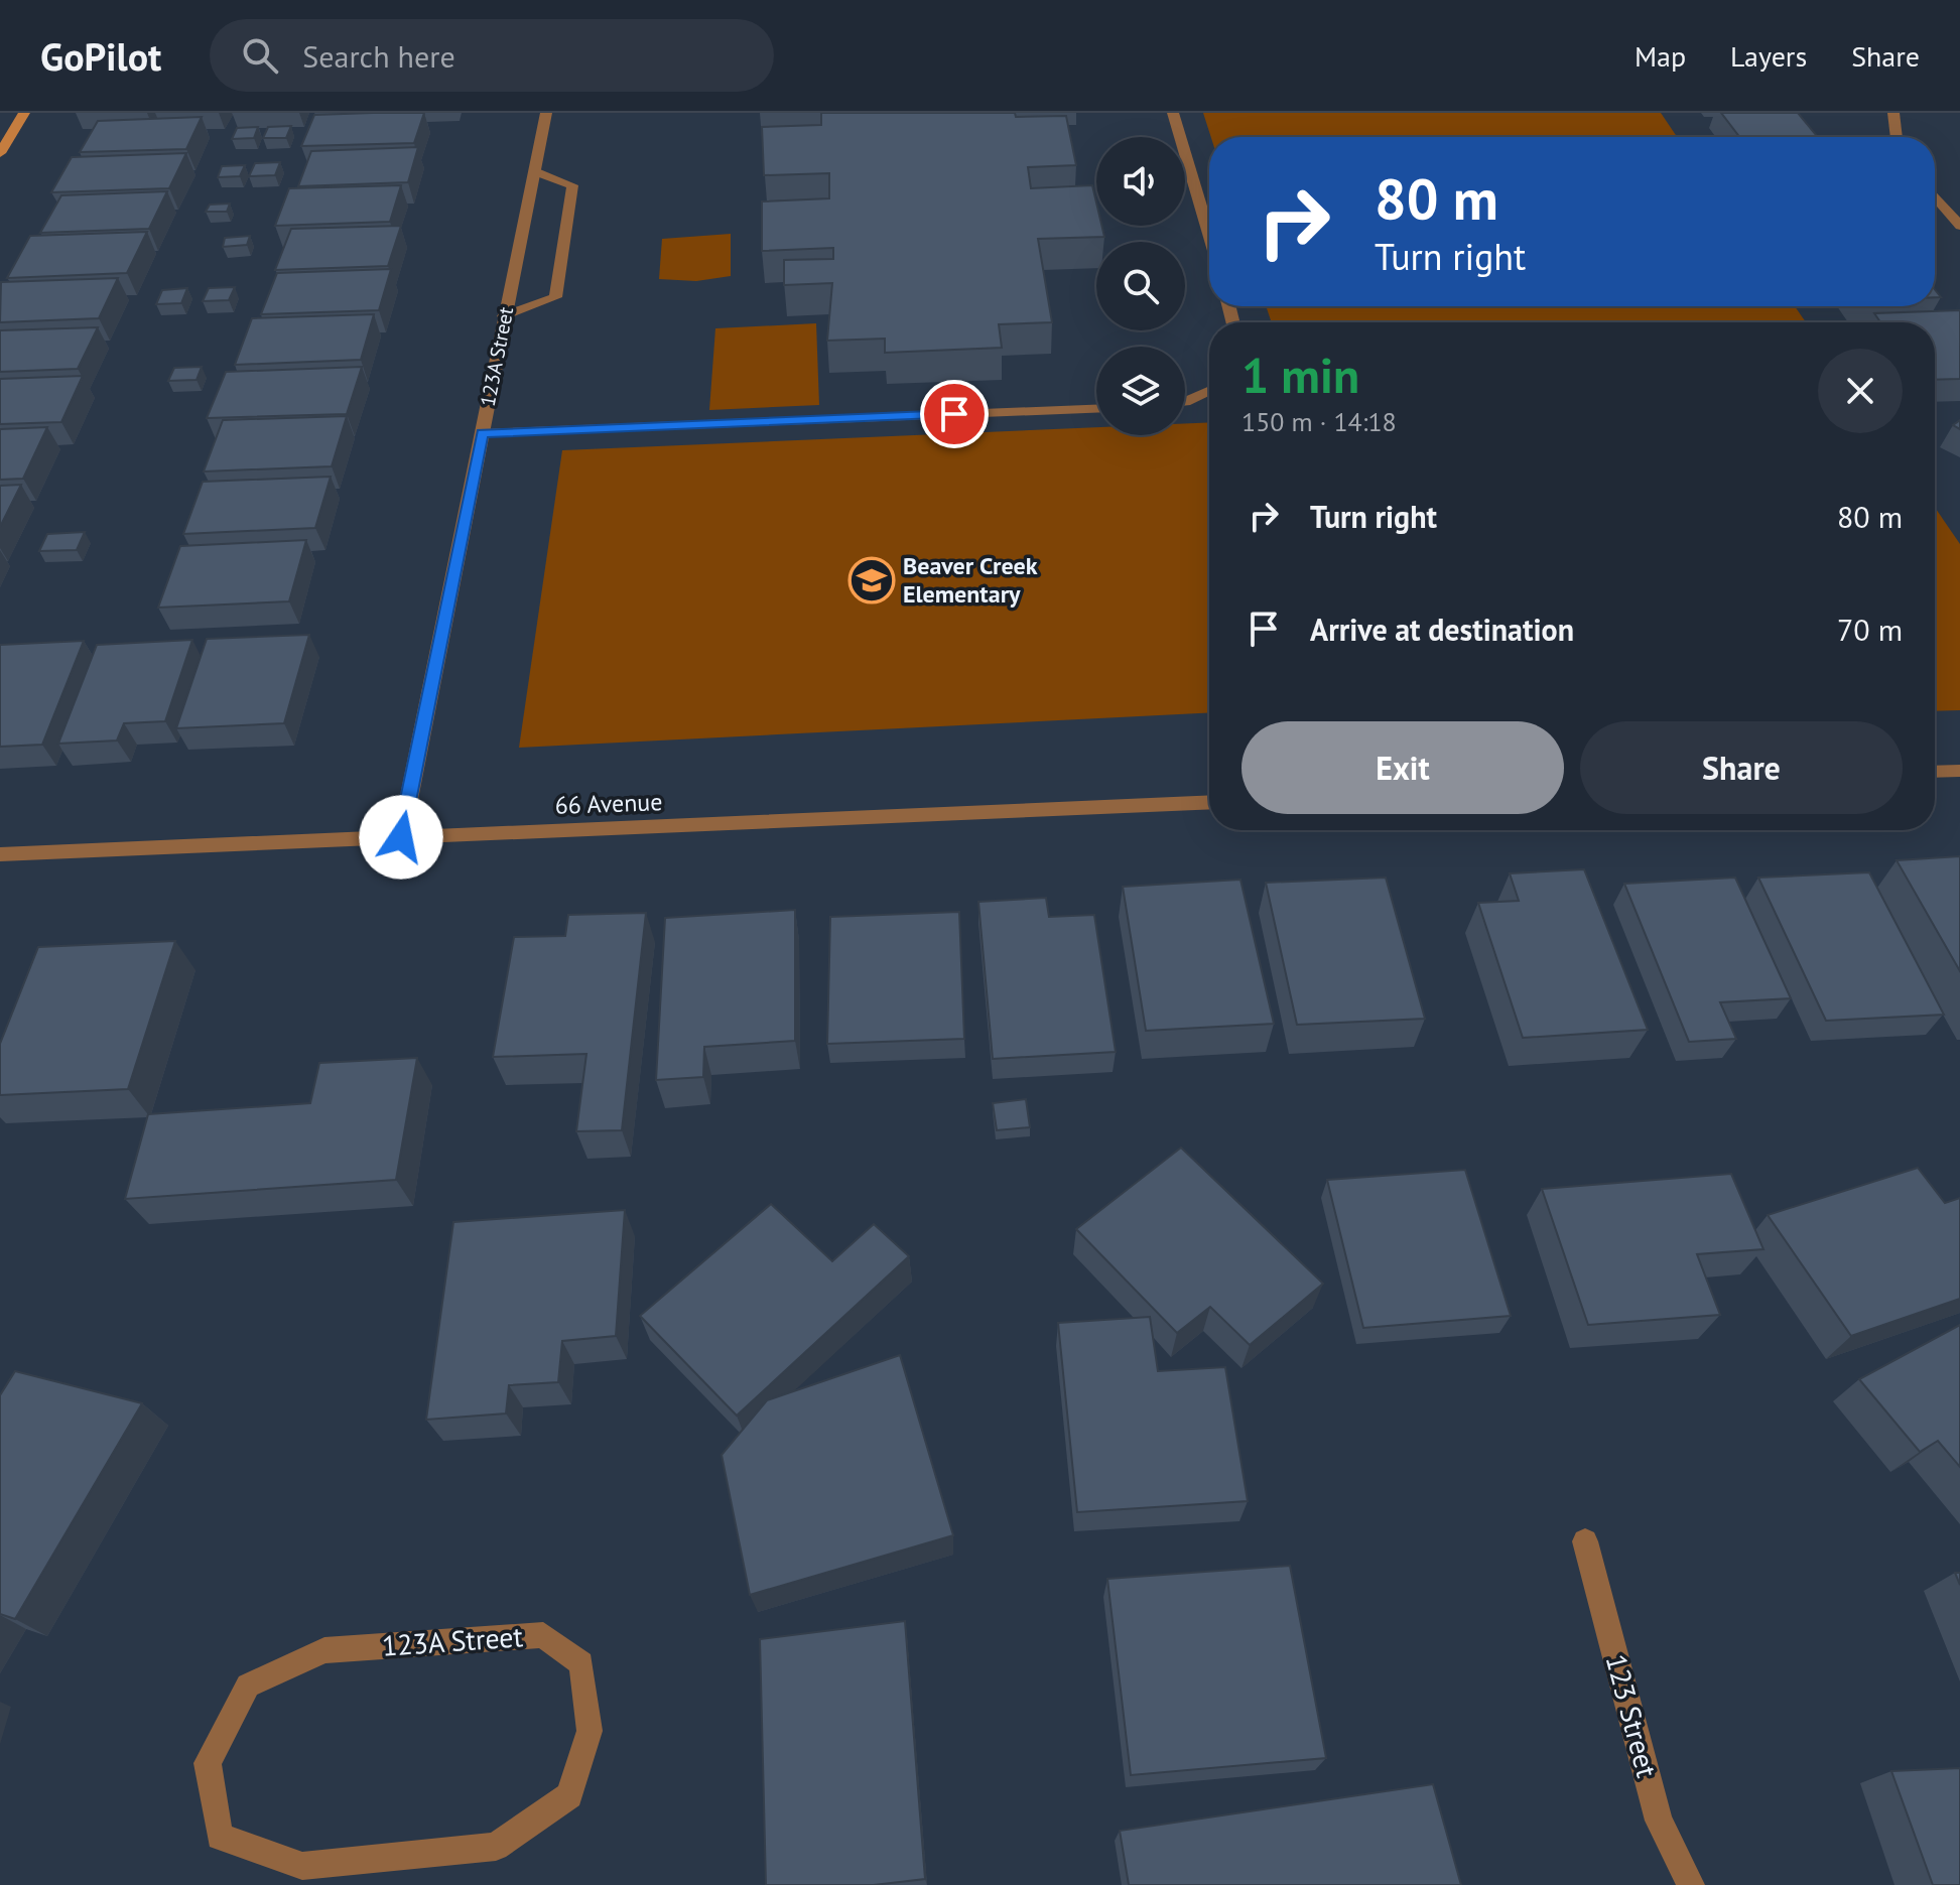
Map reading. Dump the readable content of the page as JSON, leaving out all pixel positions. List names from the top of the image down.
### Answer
{
  "streets": {
    "street": ["123A Street", "66 Avenue", "123 Street"]
  },
  "crossings": [
    ["123A Street", "66 Avenue"]
  ],
  "places": {
    "school or university": ["Beaver Creek Elementary"]
  },
  "page": {
    "header": "GoPilot",
    "search": "Search here",
    "nav": ["Map", "Layers", "Share"],
    "turn": ["80 m", "Turn right"],
    "heading": ["1 min", "150 m · 14:18"],
    "list": [
      {
        "name": "Turn right",
        "value": "80 m"
      },
      {
        "name": "Arrive at destination",
        "value": "70 m"
      }
    ],
    "buttons": ["Exit", "Share"]
  }
}
